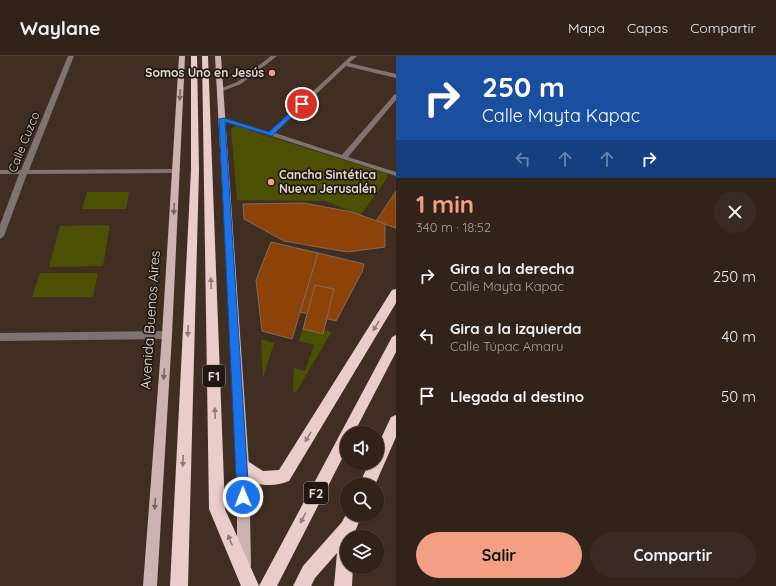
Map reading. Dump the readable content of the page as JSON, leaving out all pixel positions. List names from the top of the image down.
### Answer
{
  "streets": {
    "highway": ["F1", "F2"],
    "main road": ["Avenida Buenos Aires"],
    "street": ["Calle Cuzco"]
  },
  "places": ["Somos Uno en Jesús", "Cancha Sintética Nueva Jerusalén"],
  "page": {
    "header": "Waylane",
    "nav": ["Mapa", "Capas", "Compartir"],
    "turn": ["250 m", "Calle Mayta Kapac"],
    "heading": ["1 min", "340 m · 18:52"],
    "list": [
      {
        "name": "Gira a la derecha",
        "note": "Calle Mayta Kapac",
        "value": "250 m"
      },
      {
        "name": "Gira a la izquierda",
        "note": "Calle Túpac Amaru",
        "value": "40 m"
      },
      {
        "name": "Llegada al destino",
        "value": "50 m"
      }
    ],
    "buttons": ["Salir", "Compartir"]
  }
}
